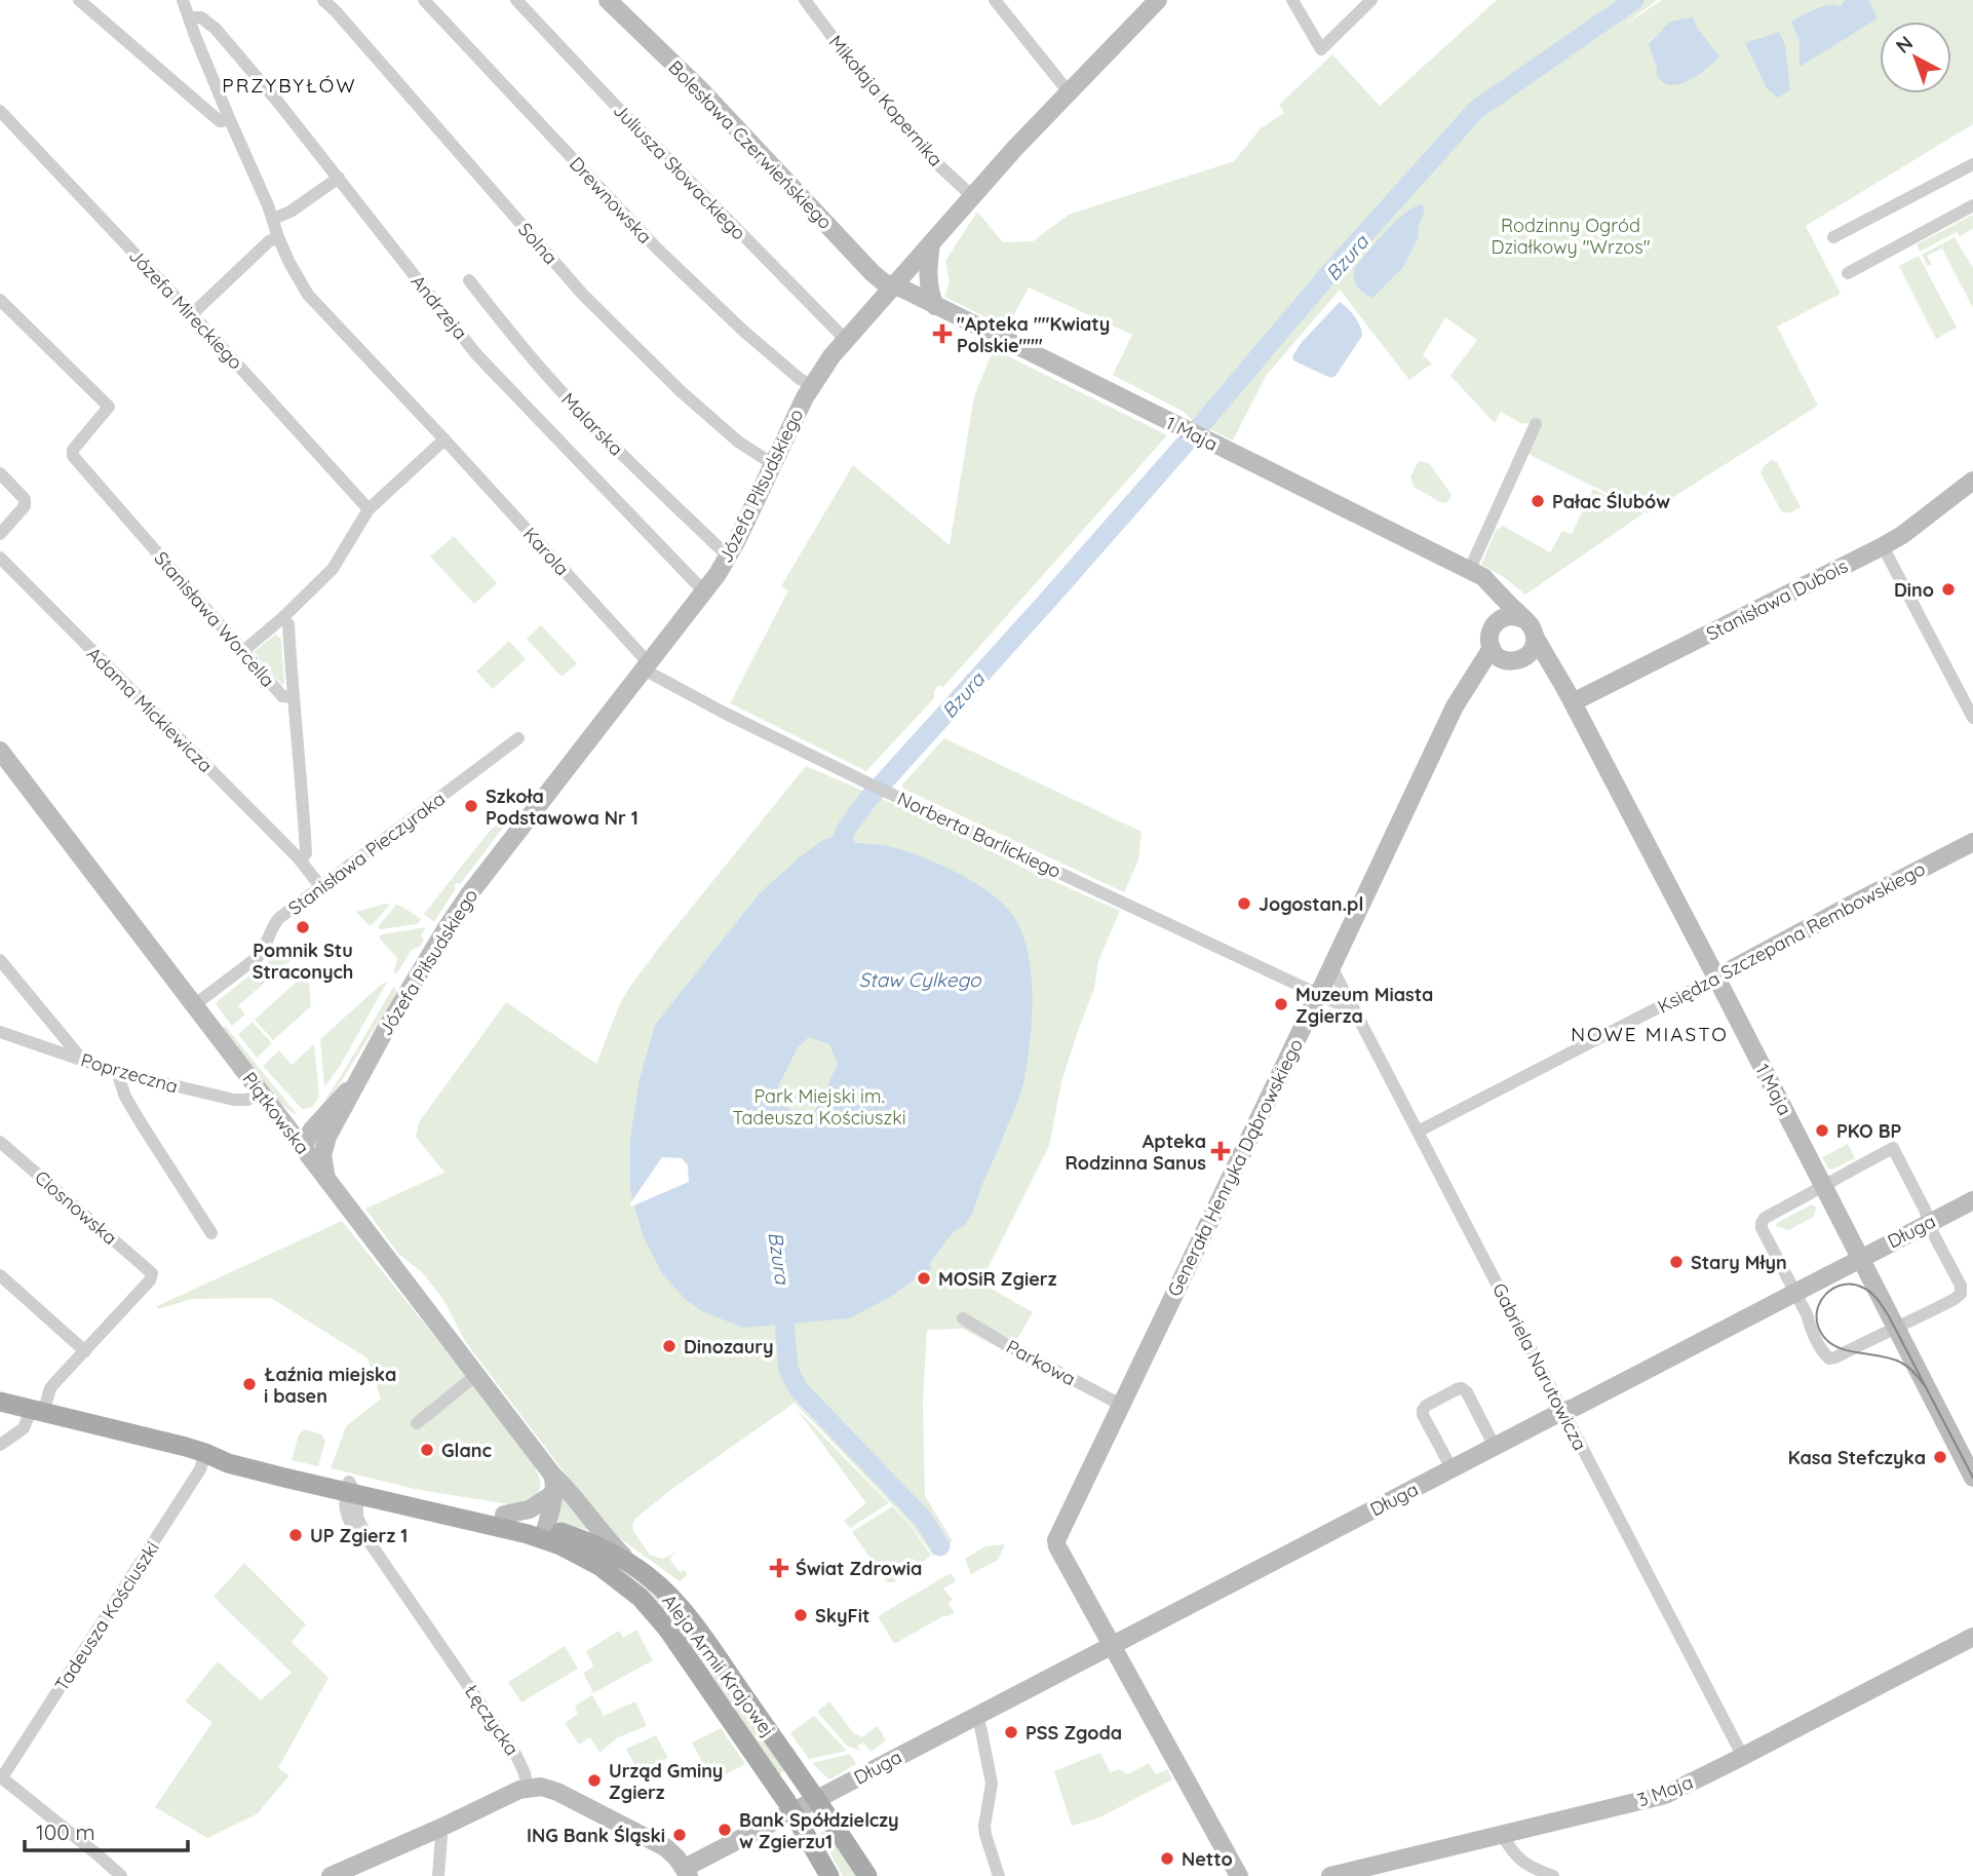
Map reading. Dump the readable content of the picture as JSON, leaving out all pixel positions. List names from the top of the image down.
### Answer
{
  "streets": {
    "main road": ["Aleja Armii Krajowej"],
    "street": [
      "Mikołaja Kopernika",
      "Bolesława Czerwieńskiego",
      "Juliusza Słowackiego",
      "Drewnowska",
      "Solna",
      "Andrzeja",
      "Józefa Mireckiego",
      "Malarska",
      "1 Maja",
      "Józefa Piłsudskiego",
      "Karola",
      "Stanisława Dubois",
      "Stanisława Worcella",
      "Adama Mickiewicza",
      "Norberta Barlickiego",
      "Stanisława Pieczyraka",
      "Księdza Szczepana Rembowskiego",
      "Poprzeczna",
      "Piątkowska",
      "Generała Henryka Dąbrowskiego",
      "Ciosnowska",
      "Długa",
      "Parkowa",
      "Gabriela Narutowicza",
      "Tadeusza Kościuszki",
      "Łęczycka",
      "3 Maja"
    ]
  },
  "crossings": [
    ["Mikołaja Kopernika", "Józefa Piłsudskiego"],
    ["Bolesława Czerwieńskiego", "1 Maja"],
    ["Bolesława Czerwieńskiego", "Józefa Piłsudskiego"],
    ["Juliusza Słowackiego", "Józefa Piłsudskiego"],
    ["Drewnowska", "Józefa Piłsudskiego"],
    ["Solna", "Józefa Piłsudskiego"],
    ["Andrzeja", "Józefa Piłsudskiego"],
    ["Andrzeja", "Karola"],
    ["Malarska", "Józefa Piłsudskiego"],
    ["1 Maja", "Józefa Piłsudskiego"],
    ["1 Maja", "Stanisława Dubois"],
    ["1 Maja", "Księdza Szczepana Rembowskiego"],
    ["1 Maja", "Generała Henryka Dąbrowskiego"],
    ["1 Maja", "Długa"],
    ["Józefa Piłsudskiego", "Karola"],
    ["Józefa Piłsudskiego", "Norberta Barlickiego"],
    ["Józefa Piłsudskiego", "Piątkowska"],
    ["Karola", "Norberta Barlickiego"],
    ["Stanisława Worcella", "Adama Mickiewicza"],
    ["Adama Mickiewicza", "Stanisława Pieczyraka"],
    ["Norberta Barlickiego", "Generała Henryka Dąbrowskiego"],
    ["Stanisława Pieczyraka", "Piątkowska"],
    ["Księdza Szczepana Rembowskiego", "Gabriela Narutowicza"],
    ["Poprzeczna", "Piątkowska"],
    ["Piątkowska", "Aleja Armii Krajowej"],
    ["Generała Henryka Dąbrowskiego", "Długa"],
    ["Generała Henryka Dąbrowskiego", "Parkowa"],
    ["Generała Henryka Dąbrowskiego", "Gabriela Narutowicza"],
    ["Długa", "Gabriela Narutowicza"],
    ["Długa", "Aleja Armii Krajowej"],
    ["Gabriela Narutowicza", "3 Maja"],
    ["Aleja Armii Krajowej", "Łęczycka"]
  ],
  "districts": ["PRZYBYŁÓW", "NOWE MIASTO"],
  "water": ["Bzura", "Staw Cylkego"],
  "parks": ["Rodzinny Ogród Działkowy \"Wrzos\"", "Park Miejski im. Tadeusza Kościuszki"],
  "places": {
    "health": ["\"Apteka \"\"Kwiaty Polskie\"\"\"", "Apteka Rodzinna Sanus", "Świat Zdrowia"],
    "other": [
      "Pałac Ślubów",
      "Dino",
      "Szkoła Podstawowa Nr 1",
      "Jogostan.pl",
      "Pomnik Stu Straconych",
      "Muzeum Miasta Zgierza",
      "PKO BP",
      "Stary Młyn",
      "MOSiR Zgierz",
      "Dinozaury",
      "Łaźnia miejska i basen",
      "Glanc",
      "Kasa Stefczyka",
      "UP Zgierz 1",
      "SkyFit",
      "PSS Zgoda",
      "Urząd Gminy Zgierz",
      "Bank Spółdzielczy w Zgierzu1",
      "ING Bank Śląski",
      "Netto"
    ]
  },
  "scale_bar": "100 m",
  "north": "top left"
}
